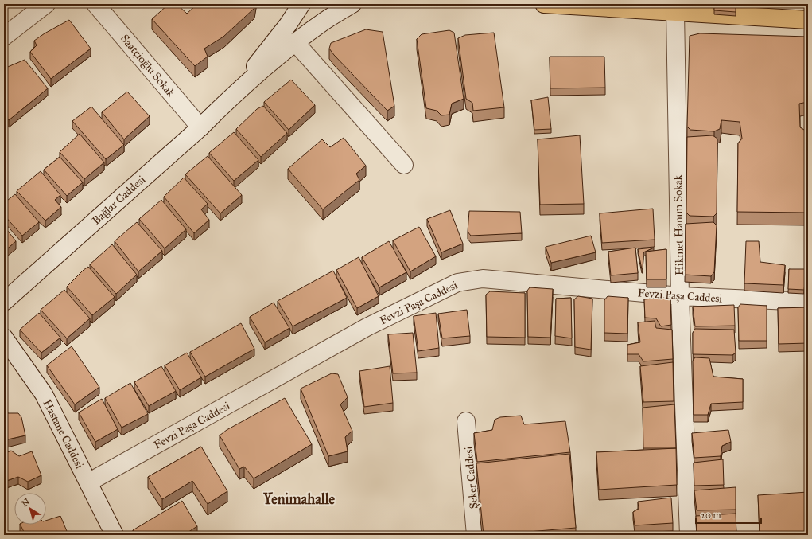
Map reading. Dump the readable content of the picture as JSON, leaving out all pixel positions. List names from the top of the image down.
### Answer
{
  "streets": {
    "street": [
      "Saatçioğlu Sokak",
      "Bağlar Caddesi",
      "Hikmet Hanım Sokak",
      "Fevzi Paşa Caddesi",
      "Hastane Caddesi",
      "Şeker Caddesi"
    ]
  },
  "crossings": [
    ["Saatçioğlu Sokak", "Bağlar Caddesi"],
    ["Hikmet Hanım Sokak", "Fevzi Paşa Caddesi"],
    ["Fevzi Paşa Caddesi", "Hastane Caddesi"]
  ],
  "districts": ["Yenimahalle"],
  "scale_bar": "20 m",
  "north": "top left"
}
